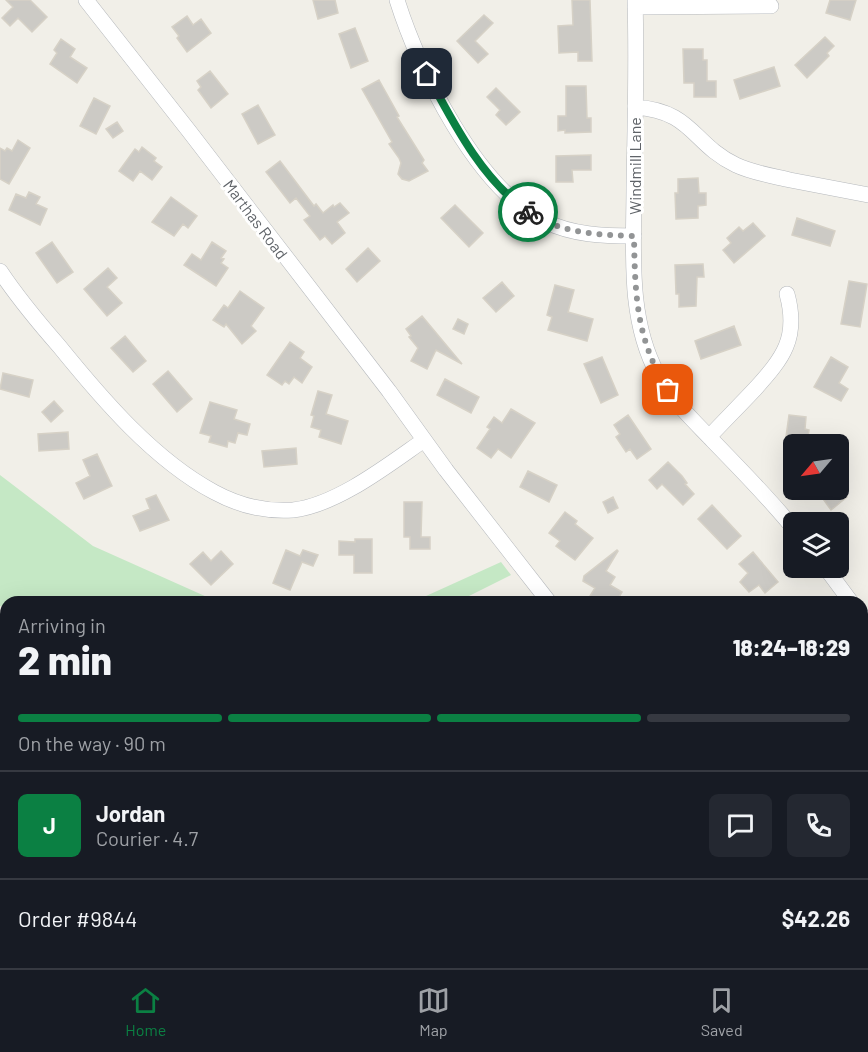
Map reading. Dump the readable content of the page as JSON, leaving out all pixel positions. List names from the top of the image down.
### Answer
{
  "streets": {
    "street": ["Windmill Lane", "Marthas Road"]
  },
  "north": "bottom left",
  "page": {
    "heading": ["2 min", "Arriving in", "18:24–18:29"],
    "panel": [
      "Jordan",
      "Courier · 4.7",
      "Order #9844",
      "$42.26"
    ],
    "bar": "On the way · 90 m",
    "round": "J",
    "tabs": ["Home", "Map", "Saved"]
  }
}
